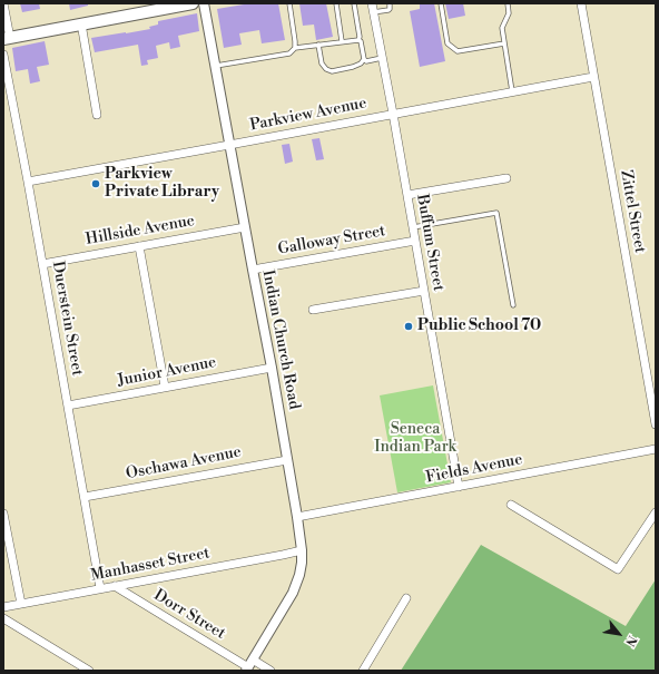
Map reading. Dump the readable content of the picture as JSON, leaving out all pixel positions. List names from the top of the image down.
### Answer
{
  "streets": {
    "street": [
      "Parkview Avenue",
      "Zittel Street",
      "Hillside Avenue",
      "Galloway Street",
      "Buffum Street",
      "Duerstein Street",
      "Indian Church Road",
      "Junior Avenue",
      "Oschawa Avenue",
      "Fields Avenue",
      "Manhasset Street",
      "Dorr Street"
    ]
  },
  "crossings": [
    ["Parkview Avenue", "Zittel Street"],
    ["Parkview Avenue", "Buffum Street"],
    ["Parkview Avenue", "Duerstein Street"],
    ["Parkview Avenue", "Indian Church Road"],
    ["Hillside Avenue", "Duerstein Street"],
    ["Hillside Avenue", "Indian Church Road"],
    ["Galloway Street", "Buffum Street"],
    ["Galloway Street", "Indian Church Road"],
    ["Buffum Street", "Fields Avenue"],
    ["Duerstein Street", "Junior Avenue"],
    ["Duerstein Street", "Oschawa Avenue"],
    ["Duerstein Street", "Manhasset Street"],
    ["Indian Church Road", "Junior Avenue"],
    ["Indian Church Road", "Oschawa Avenue"],
    ["Indian Church Road", "Fields Avenue"],
    ["Indian Church Road", "Manhasset Street"],
    ["Indian Church Road", "Dorr Street"],
    ["Manhasset Street", "Dorr Street"]
  ],
  "parks": ["Seneca Indian Park"],
  "places": ["Parkview Private Library", "Public School 70"],
  "north": "bottom right"
}
